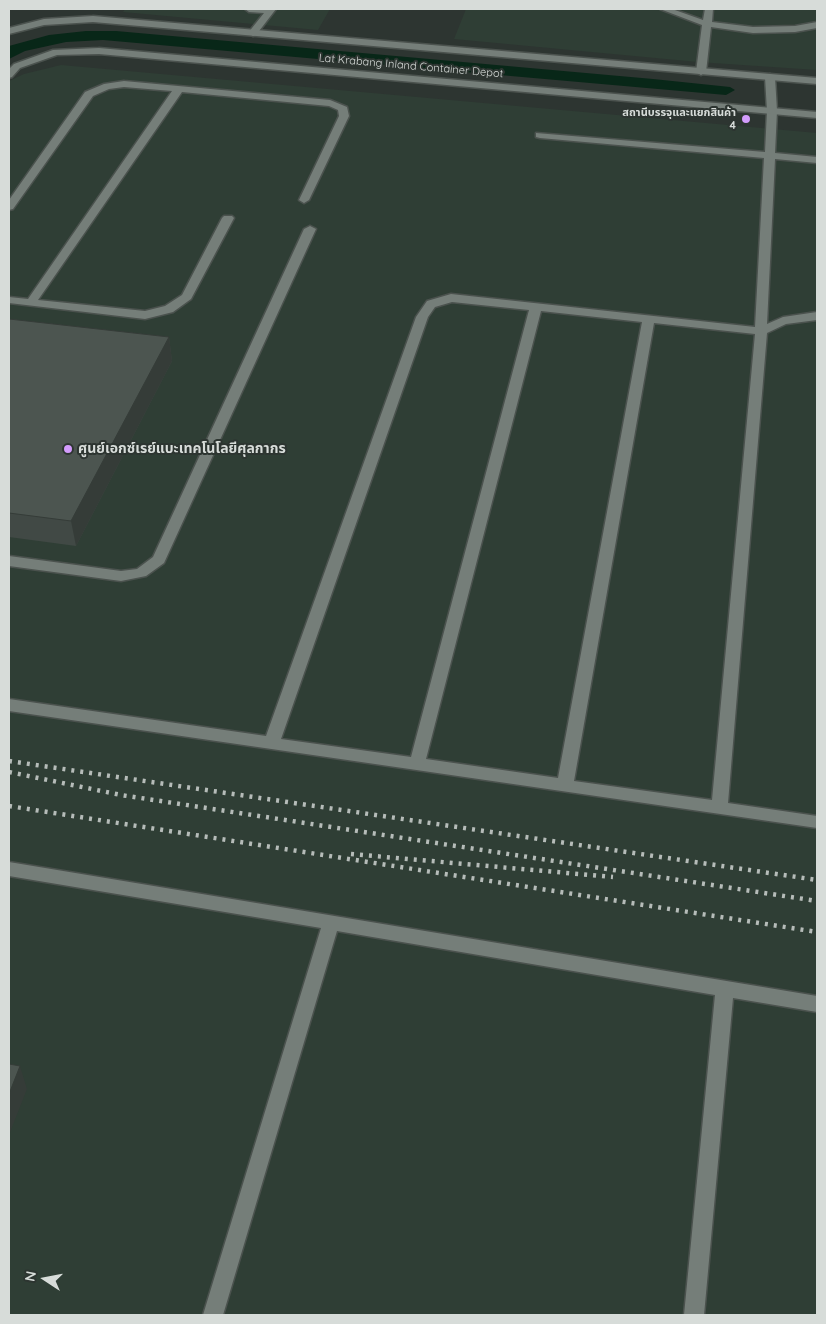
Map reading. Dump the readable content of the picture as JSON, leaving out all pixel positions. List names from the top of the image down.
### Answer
{
  "streets": {
    "street": ["Lat Krabang Inland Container Depot"]
  },
  "places": ["สถานีบรรจุและแยกสินค้า 4", "ศูนย์เอกซ์เรย์แบะเทคโนโลยีศุลกากร"],
  "north": "left"
}
